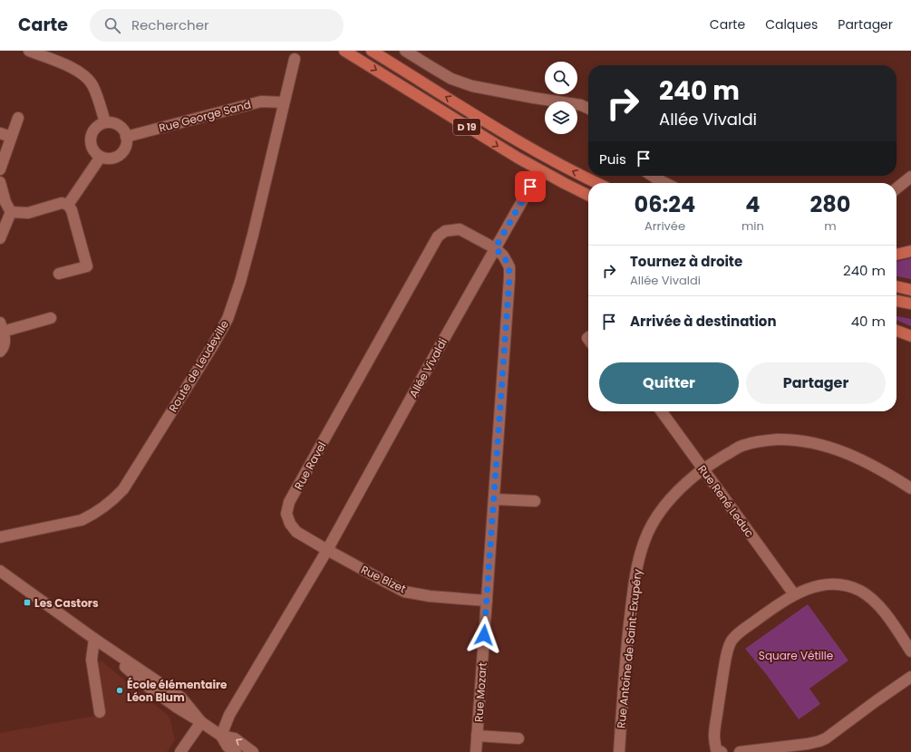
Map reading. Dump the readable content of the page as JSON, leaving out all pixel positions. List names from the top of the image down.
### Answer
{
  "streets": {
    "main road": ["D 19"],
    "street": [
      "Rue George Sand",
      "Route de Leudeville",
      "Allée Vivaldi",
      "Rue Ravel",
      "Rue René Leduc",
      "Rue Bizet",
      "Rue Antoine de Saint-Exupéry",
      "Rue Mozart"
    ]
  },
  "crossings": [
    ["Rue George Sand", "Route de Leudeville"],
    ["Allée Vivaldi", "Rue Ravel"],
    ["Allée Vivaldi", "Rue Bizet"],
    ["Allée Vivaldi", "Rue Mozart"],
    ["Rue Ravel", "Rue Bizet"],
    ["Rue Ravel", "Rue Mozart"],
    ["Rue René Leduc", "Rue Antoine de Saint-Exupéry"],
    ["Rue Bizet", "Rue Mozart"]
  ],
  "parks": ["Square Vétille"],
  "places": {
    "transit": ["Les Castors"],
    "other": ["École élémentaire Léon Blum"]
  },
  "page": {
    "header": "Carte",
    "search": "Rechercher",
    "nav": ["Carte", "Calques", "Partager"],
    "turn": ["240 m", "Allée Vivaldi"],
    "then": "Puis",
    "eta": [
      "06:24",
      "Arrivée",
      "4",
      "min",
      "280",
      "m"
    ],
    "list": [
      {
        "name": "Tournez à droite",
        "note": "Allée Vivaldi",
        "value": "240 m"
      },
      {
        "name": "Arrivée à destination",
        "value": "40 m"
      }
    ],
    "buttons": ["Quitter", "Partager"]
  }
}
